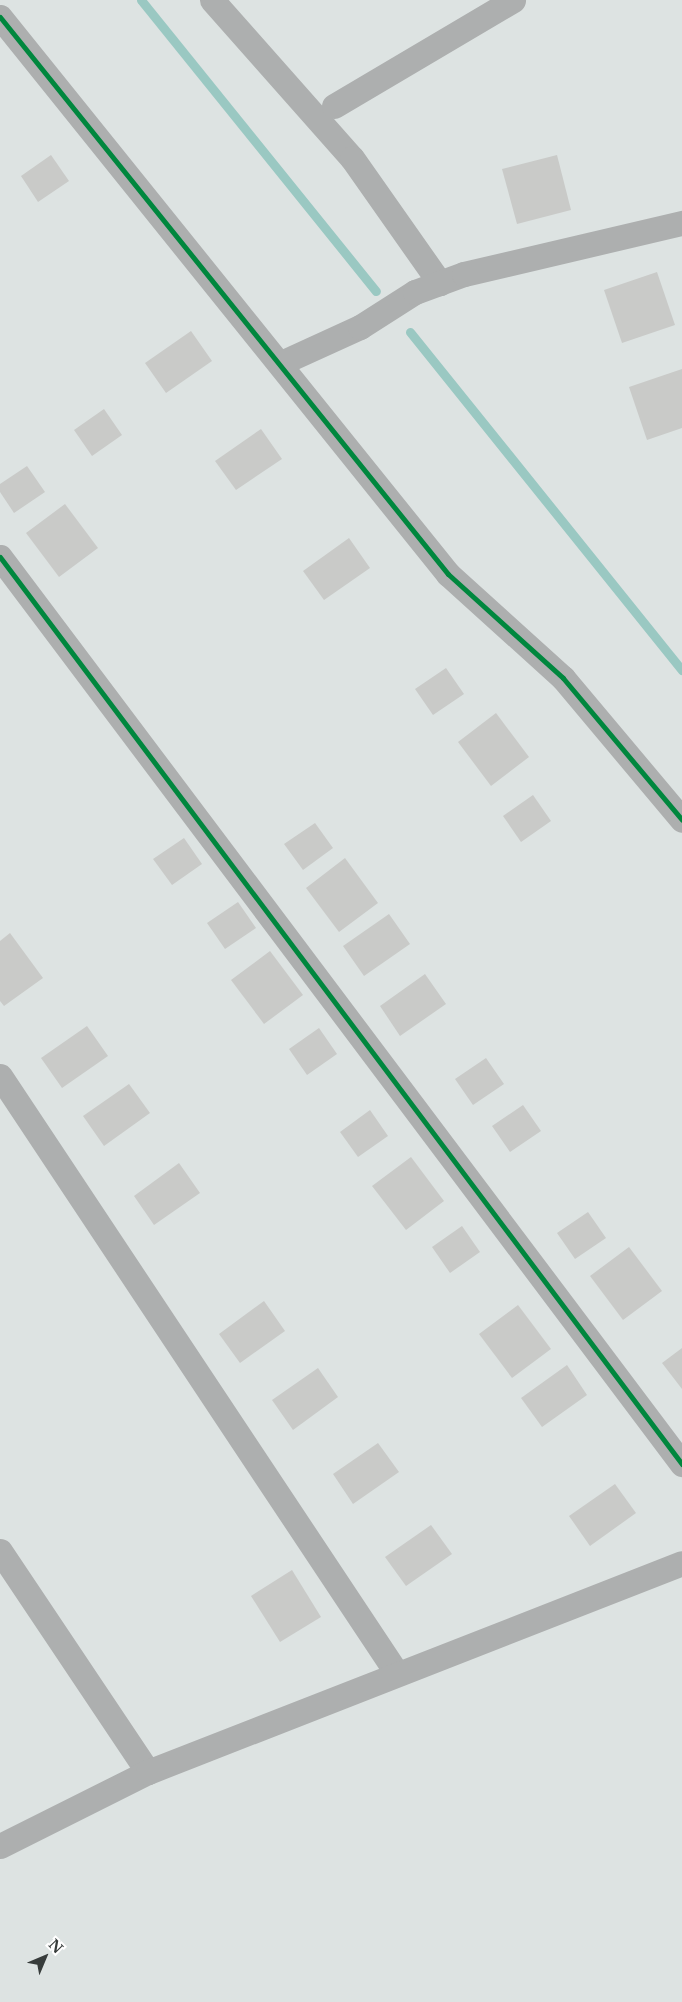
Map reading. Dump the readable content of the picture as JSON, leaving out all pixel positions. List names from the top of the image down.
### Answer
{
  "north": "top right"
}
